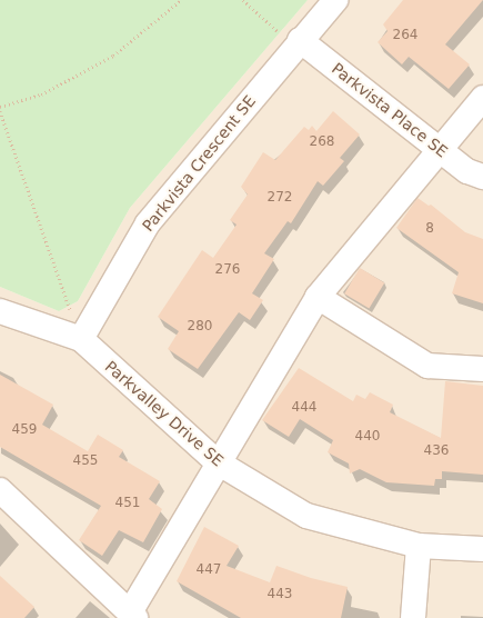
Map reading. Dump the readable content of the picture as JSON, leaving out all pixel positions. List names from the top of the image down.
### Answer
{
  "streets": {
    "street": ["Parkvista Place SE", "Parkvista Crescent SE", "Parkvalley Drive SE"]
  },
  "crossings": [
    ["Parkvista Place SE", "Parkvista Crescent SE"],
    ["Parkvista Crescent SE", "Parkvalley Drive SE"]
  ],
  "house_numbers": [
    "264",
    "268",
    "272",
    "8",
    "276",
    "280",
    "444",
    "459",
    "440",
    "436",
    "455",
    "451",
    "447",
    "443"
  ]
}
